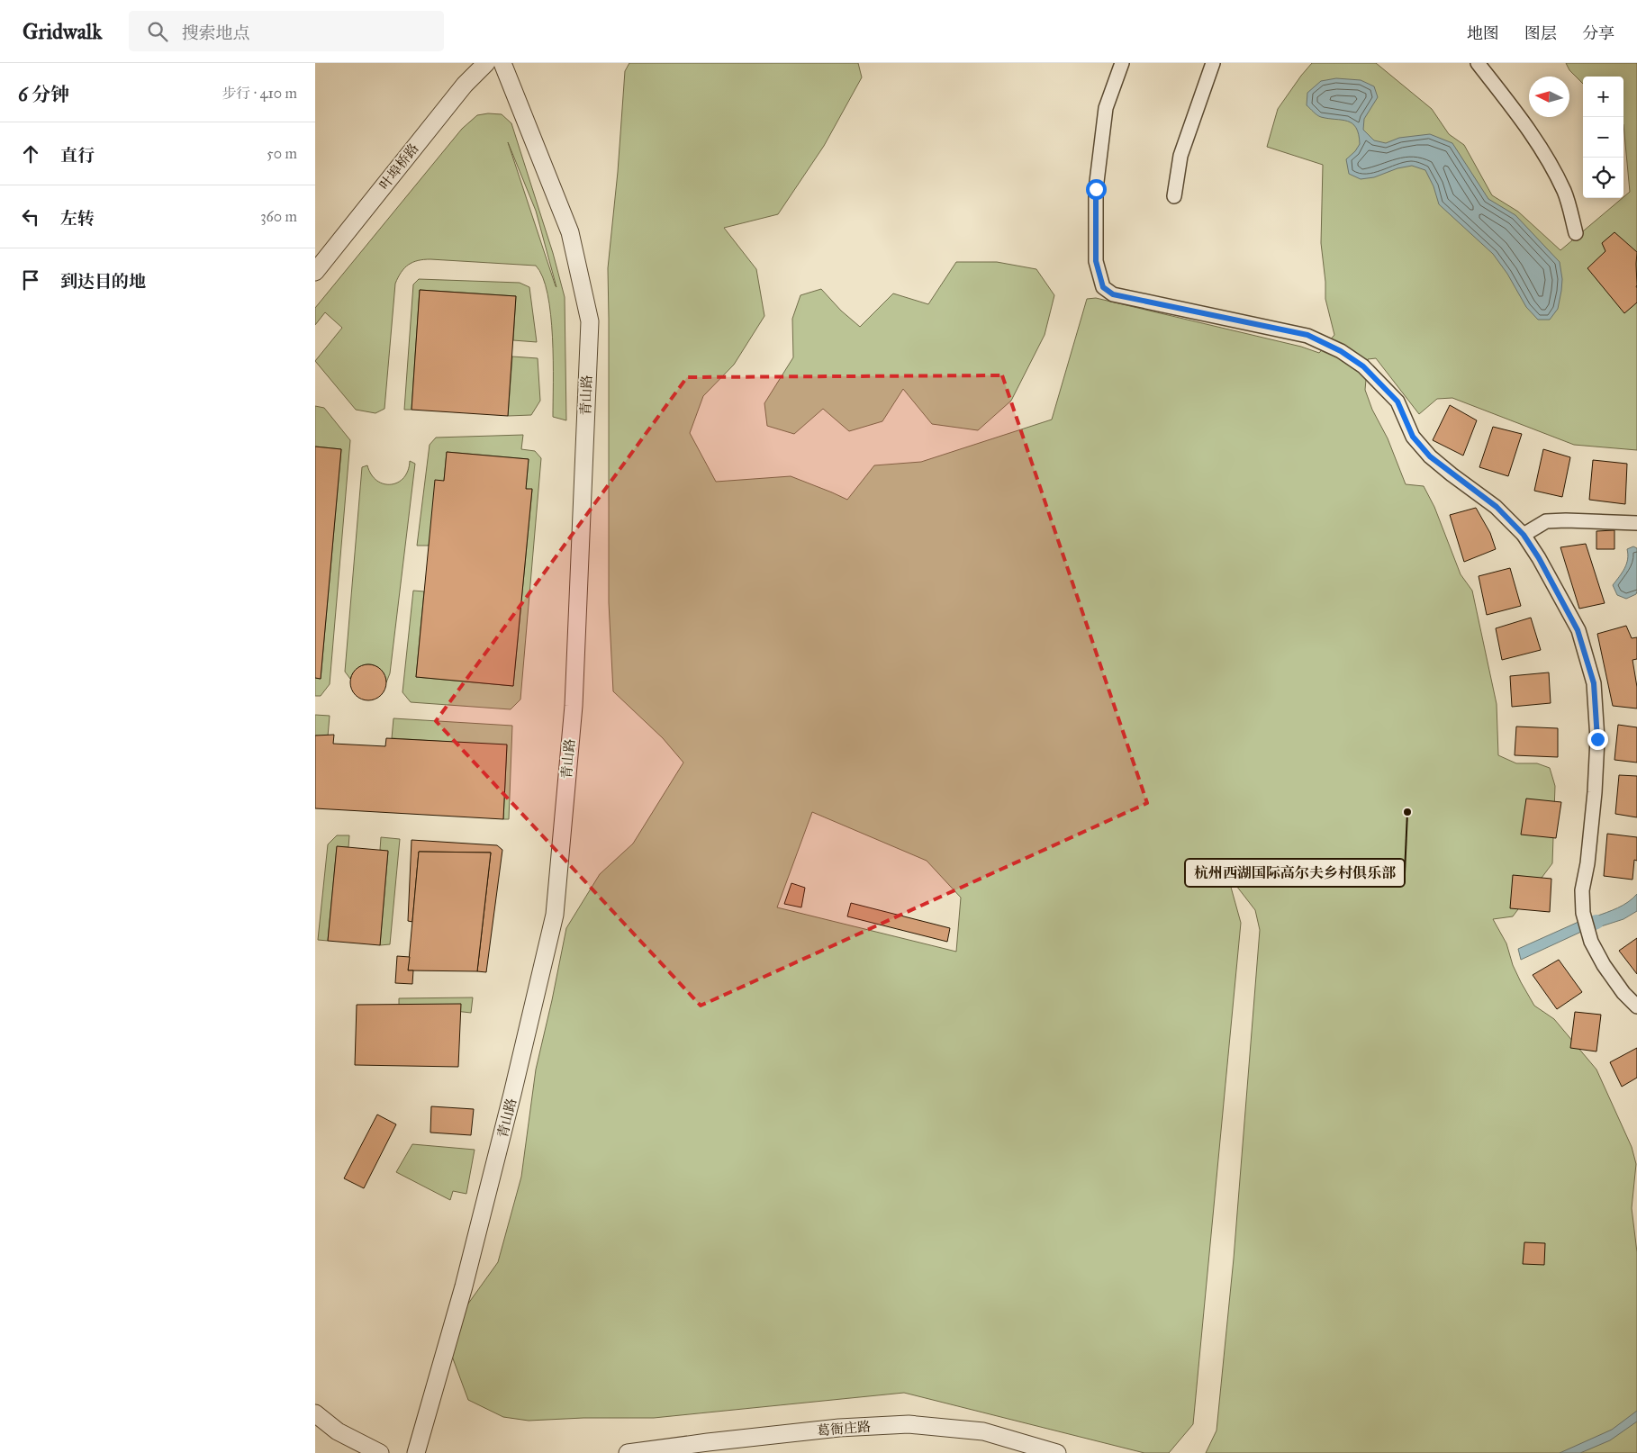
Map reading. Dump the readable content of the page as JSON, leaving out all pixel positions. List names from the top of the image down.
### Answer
{
  "streets": {
    "street": ["叶埠桥路", "青山路", "葛衙庄路"]
  },
  "places": ["杭州西湖国际高尔夫乡村俱乐部"],
  "north": "left",
  "page": {
    "header": "Gridwalk",
    "search": "搜索地点",
    "nav": ["地图", "图层", "分享"],
    "heading": ["6 分钟", "步行 · 410 m"],
    "map_buttons": ["+", "−"],
    "list": [
      ["直行", "50 m"],
      ["左转", "360 m"],
      "到达目的地"
    ]
  }
}
